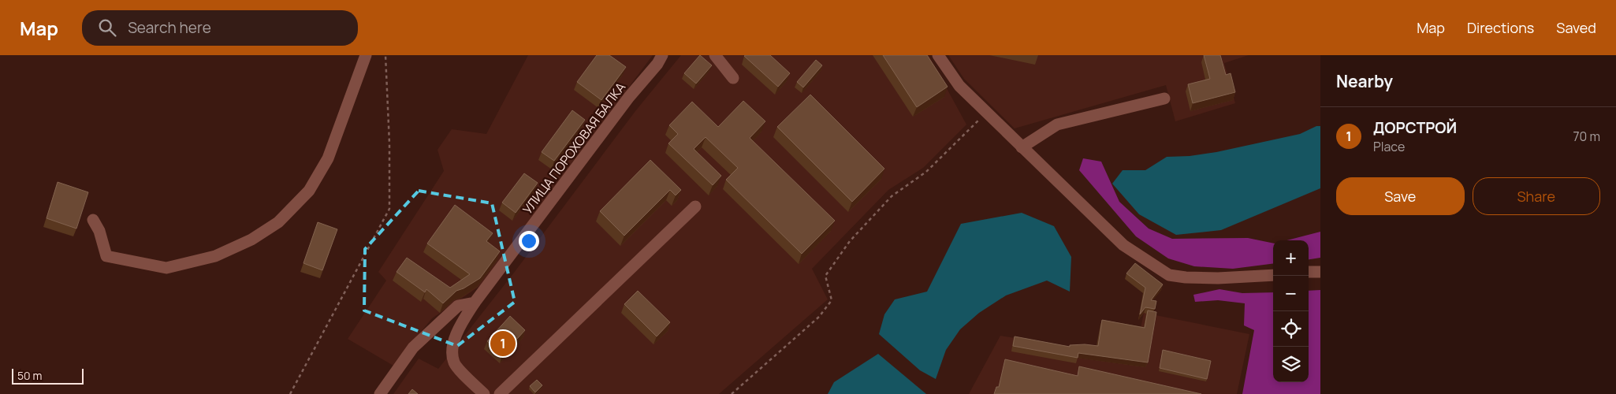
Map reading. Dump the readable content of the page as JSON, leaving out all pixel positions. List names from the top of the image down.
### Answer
{
  "streets": {
    "street": ["УЛИЦА ПОРОХОВАЯ БАЛКА"]
  },
  "scale_bar": "50 m",
  "page": {
    "header": "Map",
    "search": "Search here",
    "nav": ["Map", "Directions", "Saved"],
    "heading": "Nearby",
    "list": [
      {
        "mark": "1",
        "name": "ДОРСТРОЙ",
        "note": "Place",
        "value": "70 m"
      }
    ],
    "buttons": ["Save", "Share"],
    "map_buttons": ["+", "−"],
    "pins": "1",
    "scale": "50 m"
  }
}
